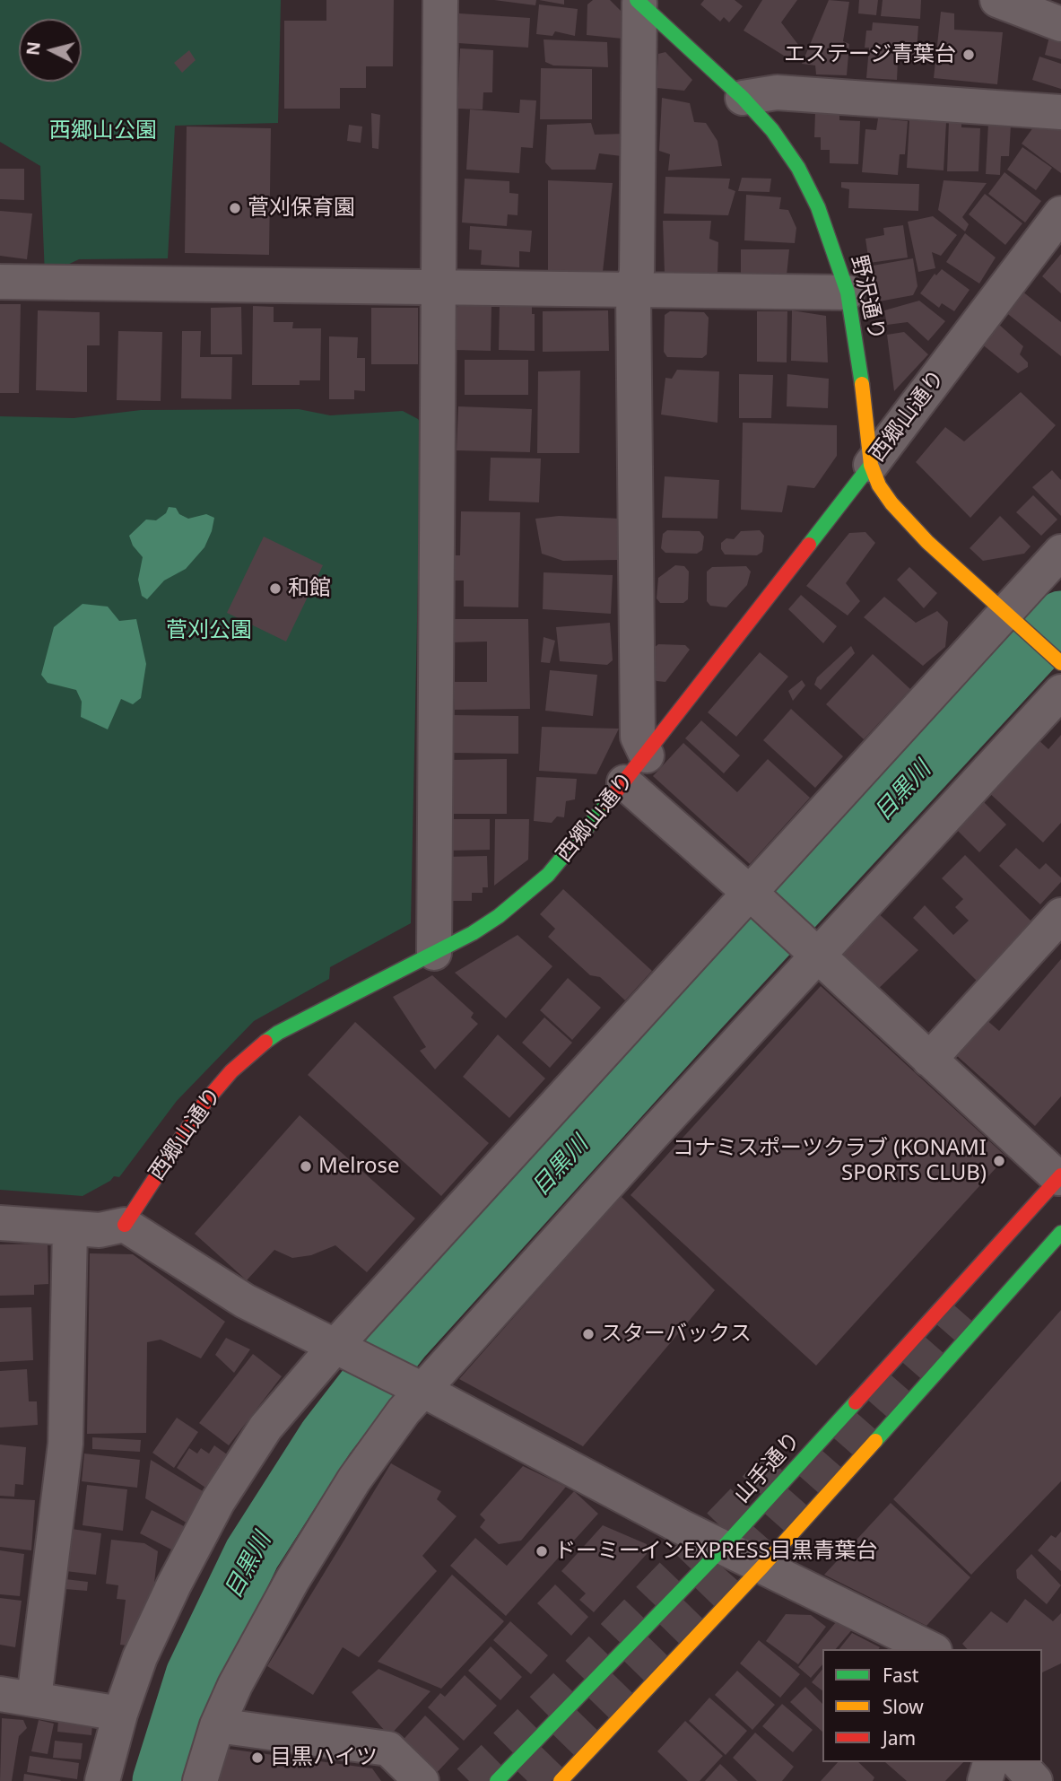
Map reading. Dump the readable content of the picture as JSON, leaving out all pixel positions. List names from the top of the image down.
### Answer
{
  "streets": {
    "street": ["野沢通り", "西郷山通り", "山手通り"]
  },
  "crossings": [
    ["野沢通り", "西郷山通り"]
  ],
  "water": ["目黒川"],
  "parks": ["西郷山公園", "菅刈公園"],
  "places": [
    "エステージ青葉台",
    "菅刈保育園",
    "和館",
    "コナミスポーツクラブ (KONAMI SPORTS CLUB)",
    "Melrose",
    "スターバックス",
    "ドーミーインEXPRESS目黒青葉台",
    "目黒ハイツ"
  ],
  "legend": ["Fast", "Slow", "Jam"],
  "north": "left"
}
